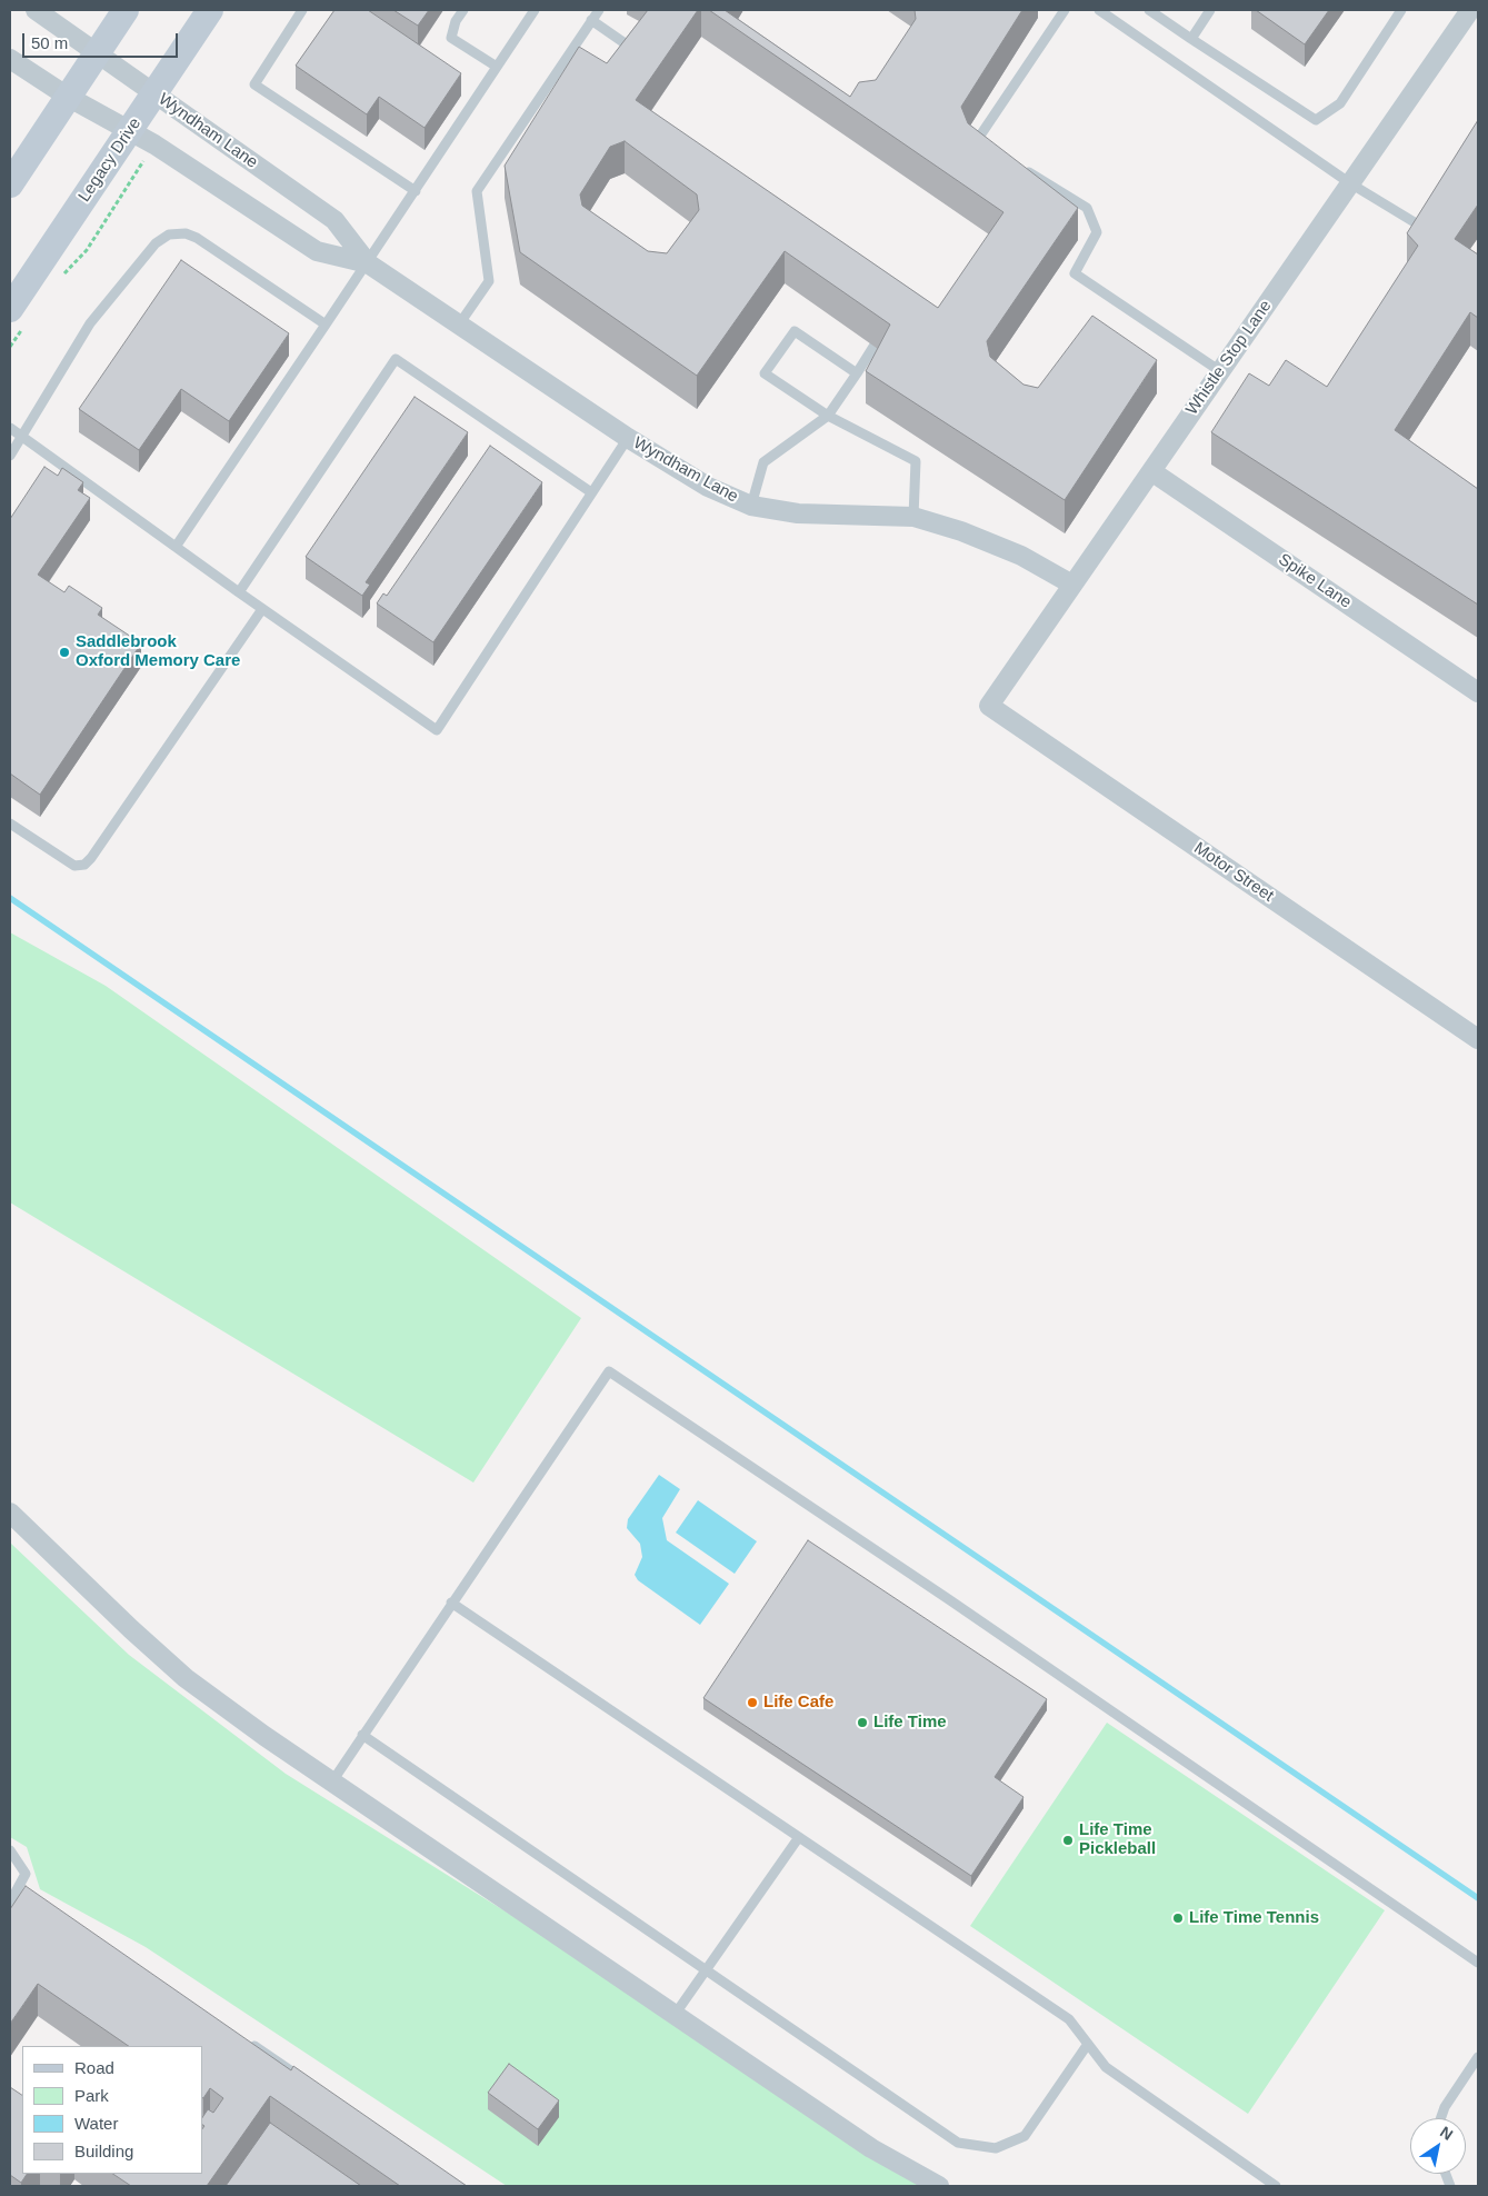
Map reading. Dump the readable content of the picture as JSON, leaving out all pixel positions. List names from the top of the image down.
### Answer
{
  "streets": {
    "main road": ["Legacy Drive"],
    "street": [
      "Wyndham Lane",
      "Whistle Stop Lane",
      "Spike Lane",
      "Motor Street"
    ]
  },
  "crossings": [
    ["Wyndham Lane", "Legacy Drive"],
    ["Wyndham Lane", "Whistle Stop Lane"],
    ["Whistle Stop Lane", "Spike Lane"],
    ["Whistle Stop Lane", "Motor Street"]
  ],
  "places": [
    "Saddlebrook Oxford Memory Care",
    "Life Cafe",
    "Life Time",
    "Life Time Pickleball",
    "Life Time Tennis"
  ],
  "legend": [
    "Road",
    "Park",
    "Water",
    "Building"
  ],
  "scale_bar": "50 m",
  "north": "top right"
}
